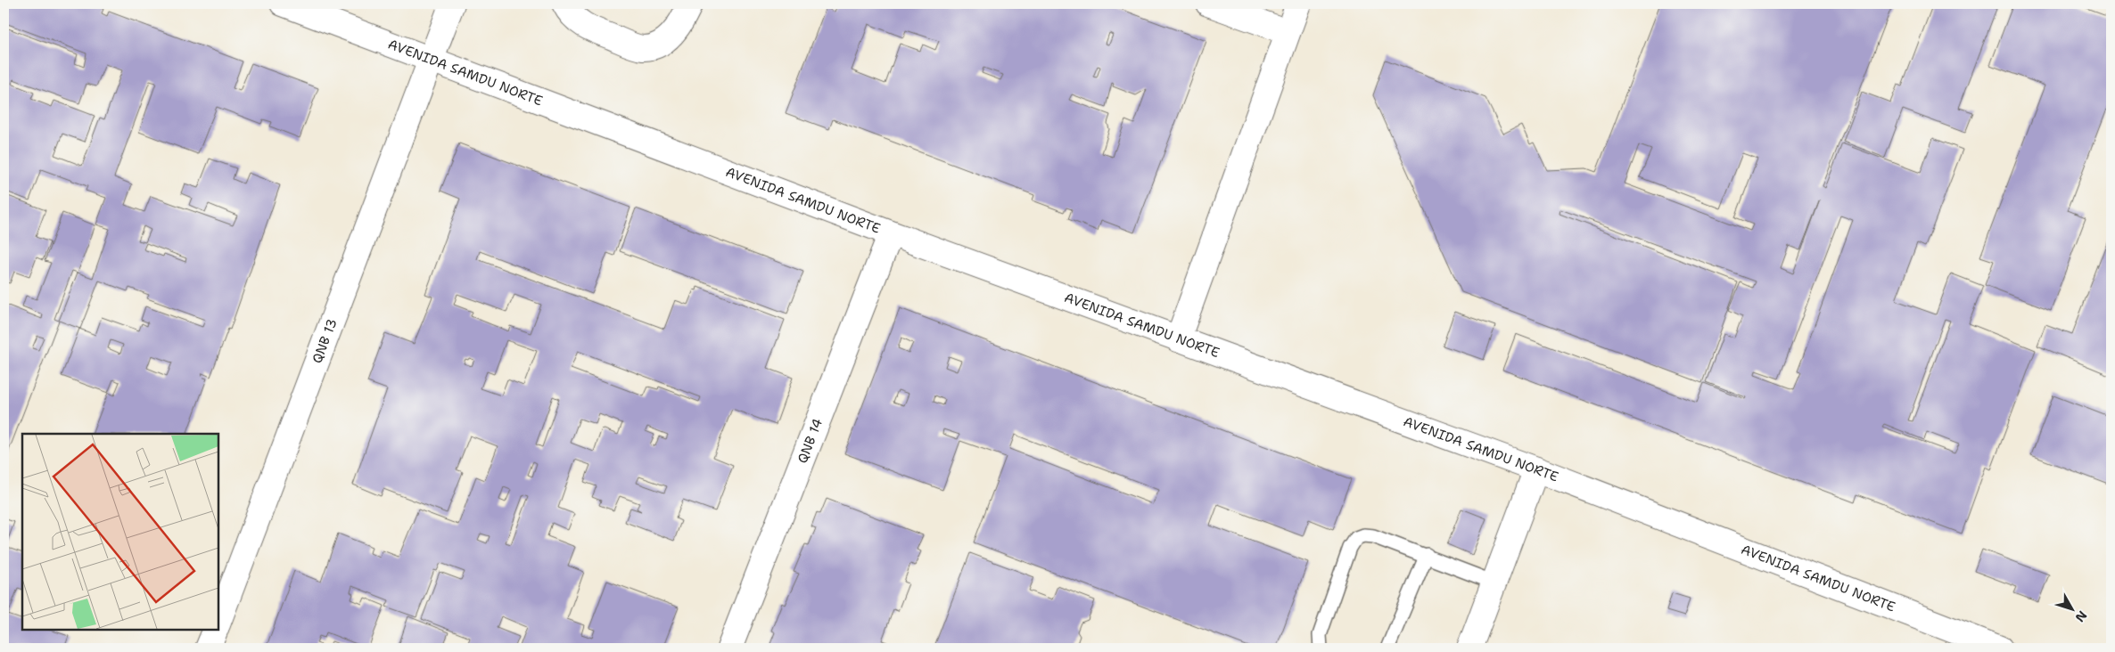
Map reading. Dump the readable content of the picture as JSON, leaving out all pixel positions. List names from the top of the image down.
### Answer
{
  "streets": {
    "street": ["AVENIDA SAMDU NORTE", "QNB 13", "QNB 14"]
  },
  "crossings": [
    ["AVENIDA SAMDU NORTE", "QNB 13"],
    ["AVENIDA SAMDU NORTE", "QNB 14"]
  ],
  "north": "bottom right"
}
